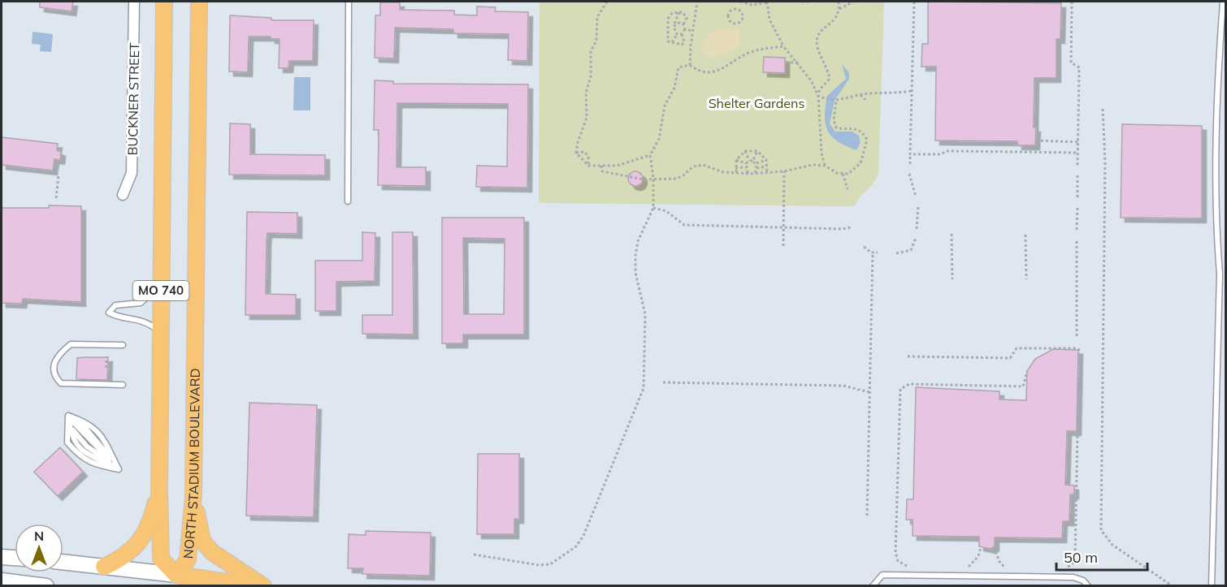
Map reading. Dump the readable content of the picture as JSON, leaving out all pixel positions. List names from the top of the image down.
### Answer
{
  "streets": {
    "main road": ["MO 740", "NORTH STADIUM BOULEVARD"],
    "street": ["BUCKNER STREET"]
  },
  "parks": ["Shelter Gardens"],
  "scale_bar": "50 m",
  "north": "top"
}
